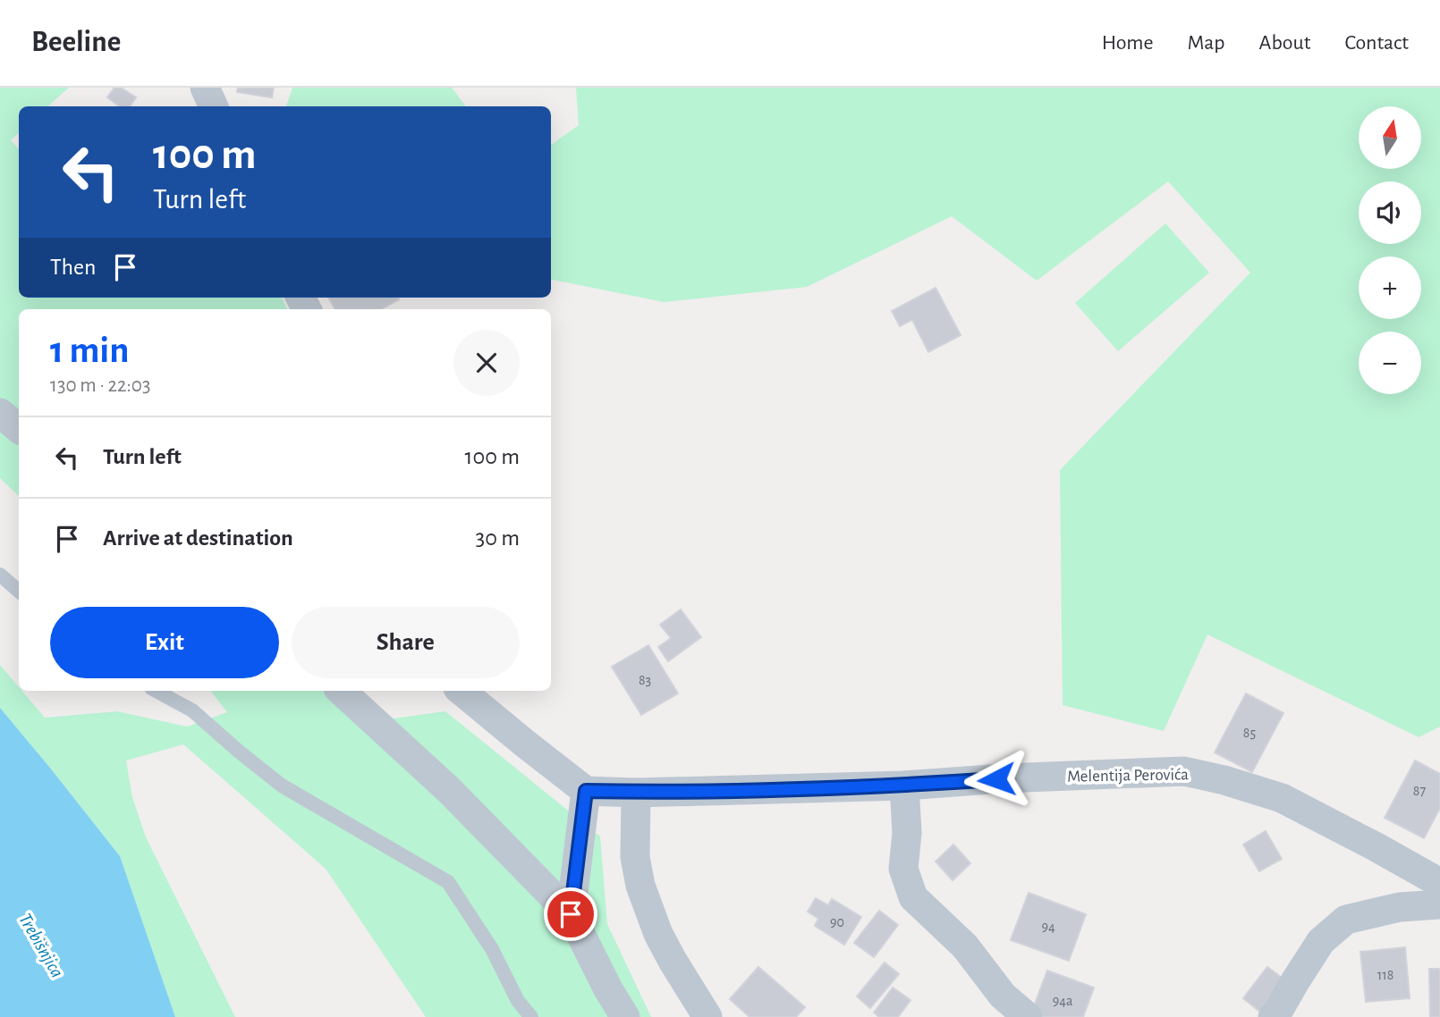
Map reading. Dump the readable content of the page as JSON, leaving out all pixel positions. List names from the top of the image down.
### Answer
{
  "streets": {
    "street": ["Melentija Perovića"]
  },
  "water": ["Trebišnjica"],
  "house_numbers": [
    "83",
    "85",
    "87",
    "90",
    "94",
    "118",
    "94a"
  ],
  "north": "top",
  "page": {
    "header": "Beeline",
    "nav": [
      "Home",
      "Map",
      "About",
      "Contact"
    ],
    "map_buttons": ["+", "−"],
    "turn": ["100 m", "Turn left"],
    "then": "Then",
    "heading": ["1 min", "130 m · 22:03"],
    "list": [
      {
        "name": "Turn left",
        "value": "100 m"
      },
      {
        "name": "Arrive at destination",
        "value": "30 m"
      }
    ],
    "buttons": ["Exit", "Share"]
  }
}
